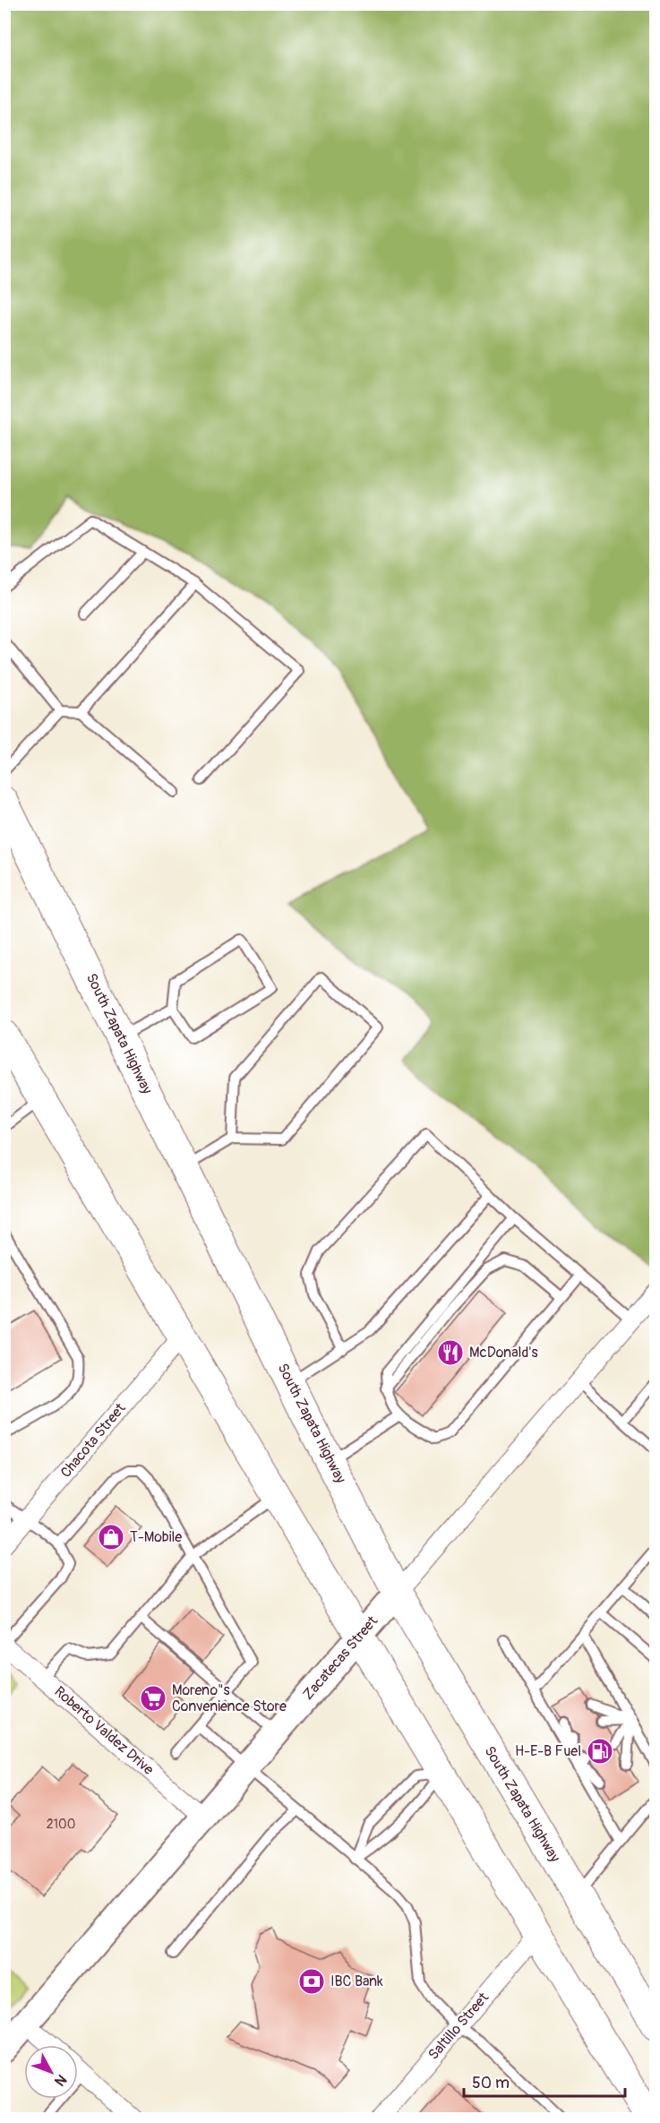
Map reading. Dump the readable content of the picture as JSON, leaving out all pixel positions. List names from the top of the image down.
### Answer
{
  "streets": {
    "main road": ["South Zapata Highway"],
    "street": [
      "Chacota Street",
      "Zacatecas Street",
      "Roberto Valdez Drive",
      "Saltillo Street"
    ]
  },
  "crossings": [
    ["South Zapata Highway", "Zacatecas Street"],
    ["Zacatecas Street", "Roberto Valdez Drive"]
  ],
  "places": {
    "restaurant": ["McDonald's"],
    "shop": ["T-Mobile"],
    "supermarket": ["Moreno\"s Convenience Store"],
    "fuel station": ["H-E-B Fuel"],
    "bank": ["IBC Bank"]
  },
  "house_numbers": ["2100"],
  "scale_bar": "50 m",
  "north": "bottom right"
}
